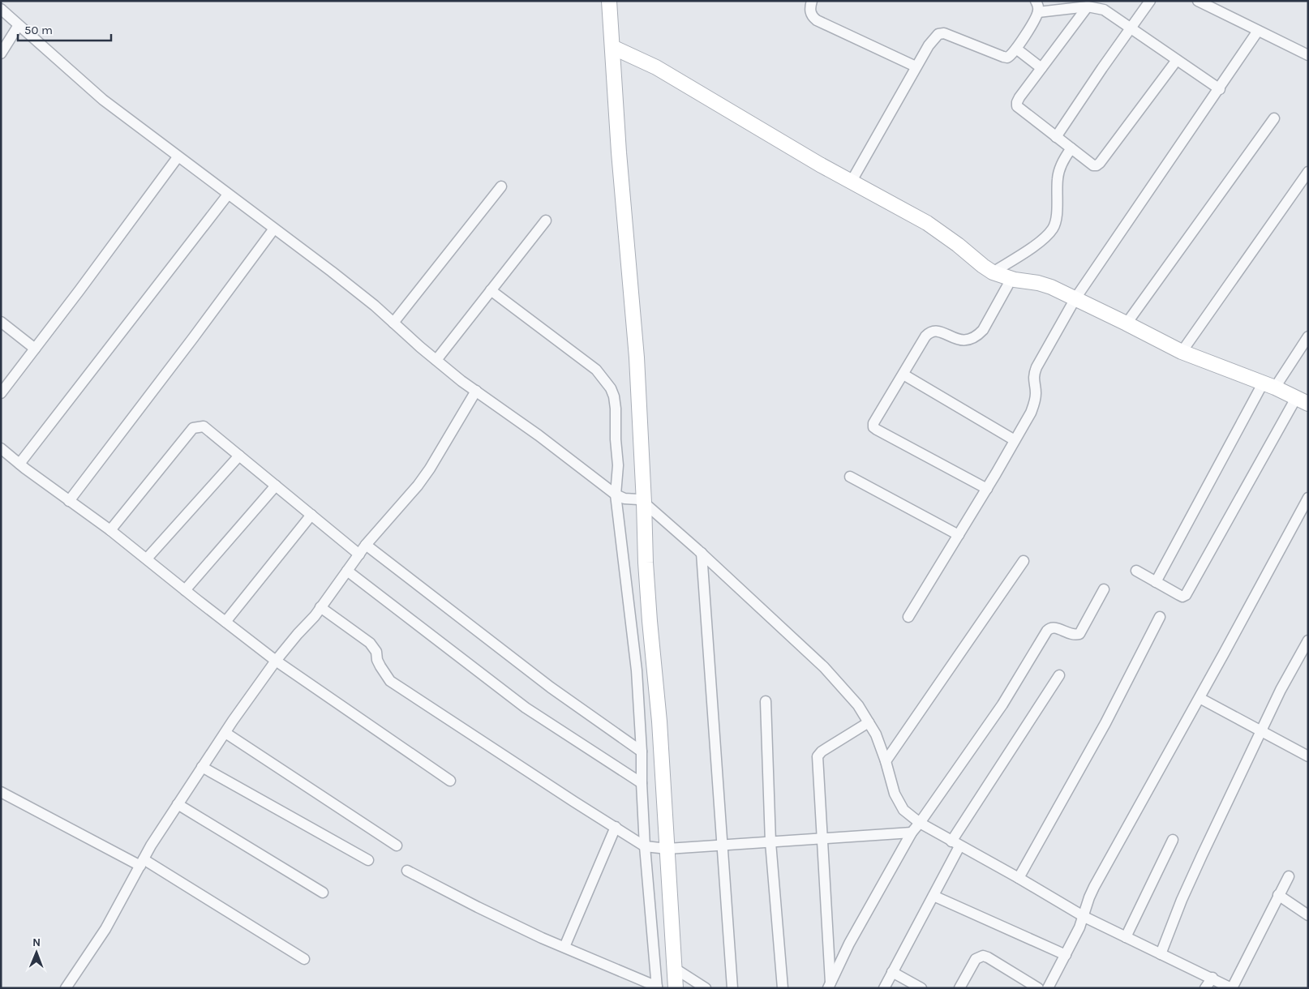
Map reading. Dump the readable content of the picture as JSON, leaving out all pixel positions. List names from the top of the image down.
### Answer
{
  "scale_bar": "50 m",
  "north": "top"
}
